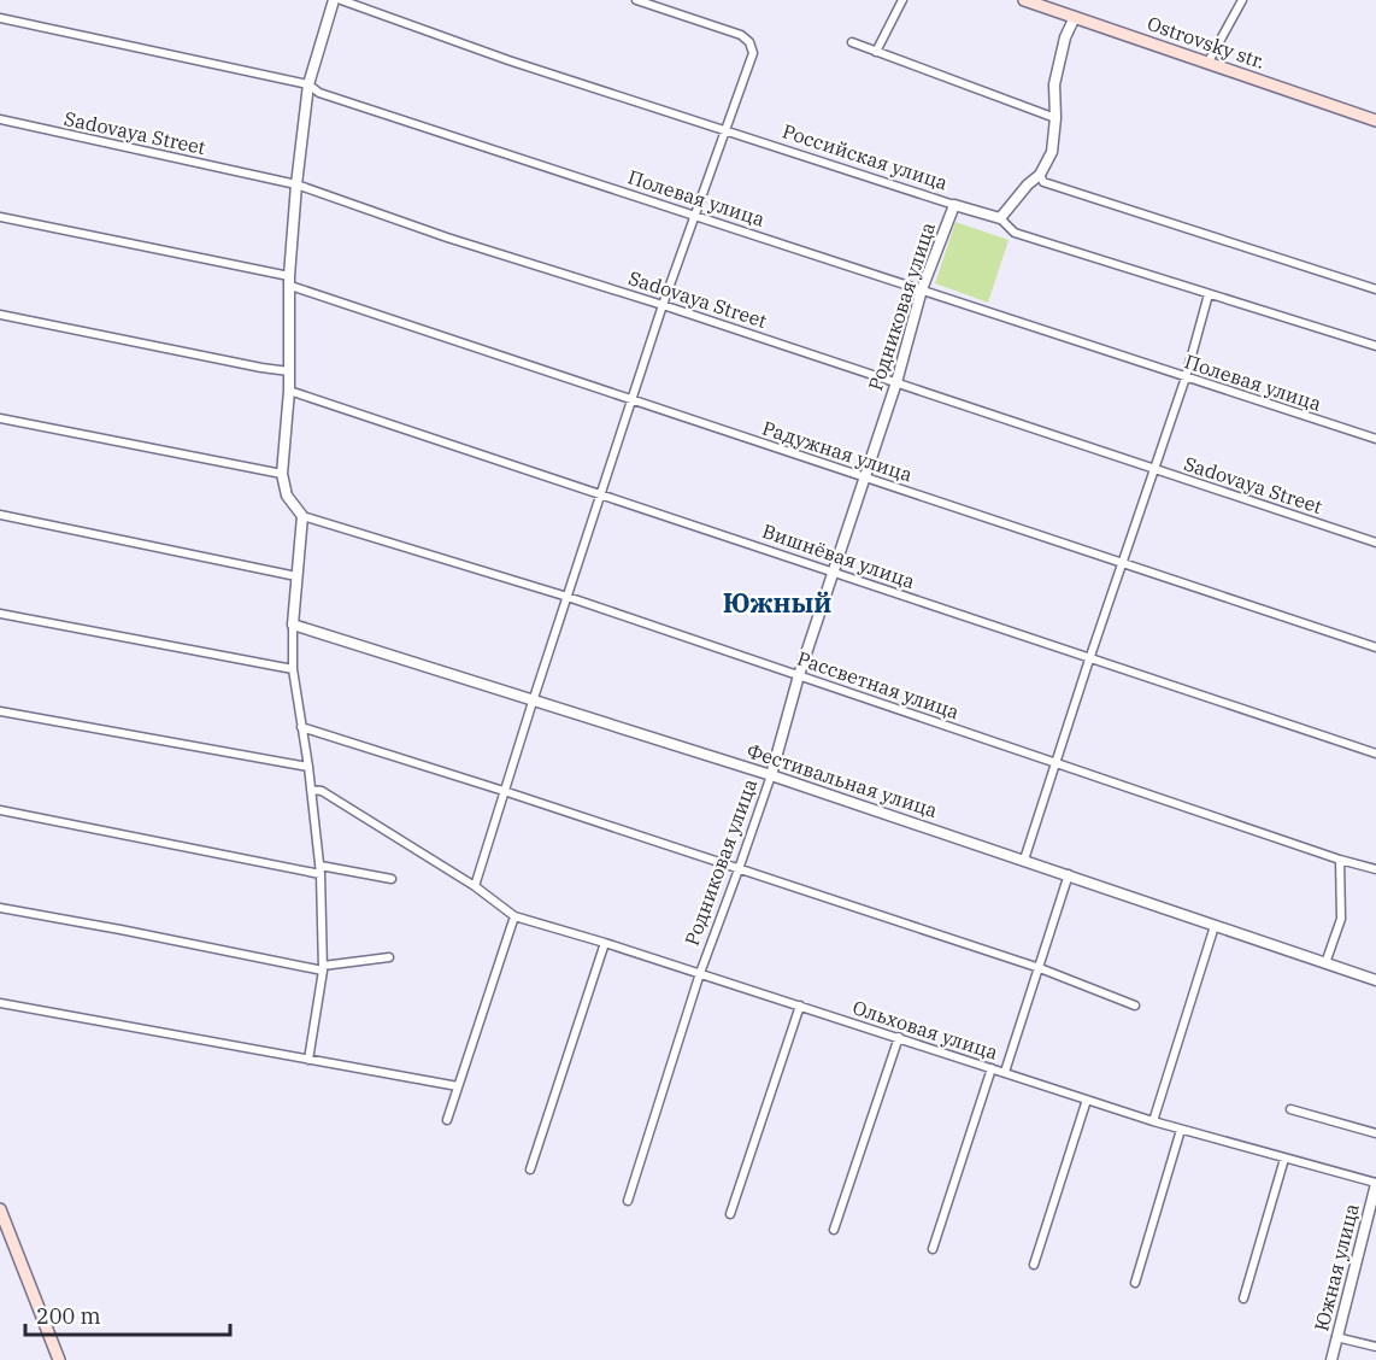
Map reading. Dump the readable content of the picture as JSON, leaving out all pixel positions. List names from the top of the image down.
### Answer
{
  "streets": {
    "main road": ["Ostrovsky str."],
    "street": [
      "Sadovaya Street",
      "Российская улица",
      "Полевая улица",
      "Родниковая улица",
      "Радужная улица",
      "Вишнёвая улица",
      "Рассветная улица",
      "Фестивальная улица",
      "Ольховая улица",
      "Южная улица"
    ]
  },
  "crossings": [
    ["Sadovaya Street", "Родниковая улица"],
    ["Российская улица", "Родниковая улица"],
    ["Полевая улица", "Родниковая улица"],
    ["Родниковая улица", "Радужная улица"],
    ["Родниковая улица", "Вишнёвая улица"],
    ["Родниковая улица", "Рассветная улица"],
    ["Родниковая улица", "Фестивальная улица"],
    ["Родниковая улица", "Ольховая улица"],
    ["Ольховая улица", "Южная улица"]
  ],
  "districts": ["Южный"],
  "scale_bar": "200 m"
}
